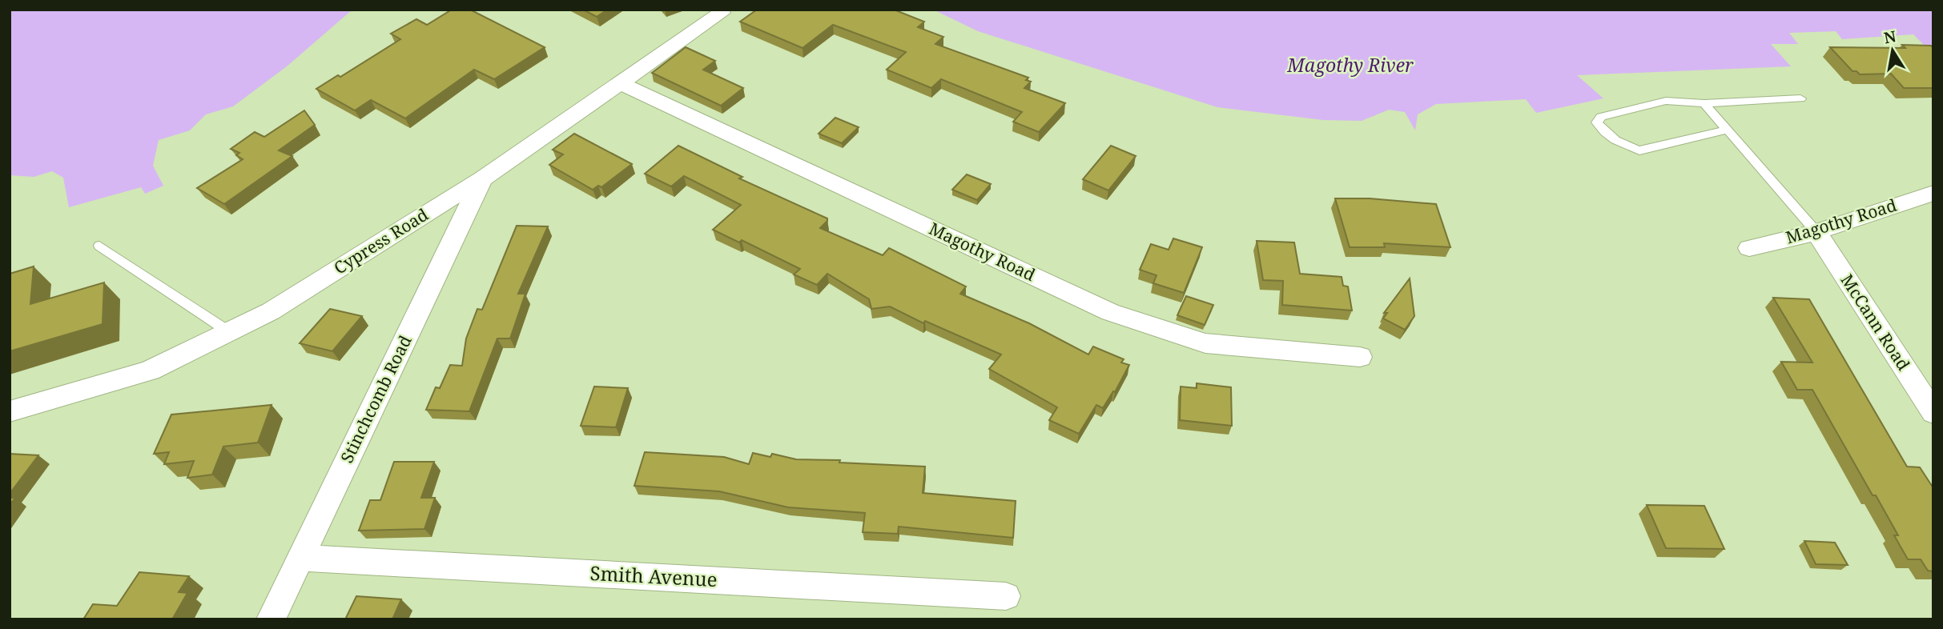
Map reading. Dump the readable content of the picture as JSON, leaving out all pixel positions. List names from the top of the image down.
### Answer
{
  "streets": {
    "street": [
      "Magothy Road",
      "Cypress Road",
      "McCann Road",
      "Stinchcomb Road",
      "Smith Avenue"
    ]
  },
  "crossings": [
    ["Magothy Road", "Cypress Road"],
    ["Magothy Road", "McCann Road"],
    ["Cypress Road", "Stinchcomb Road"],
    ["Stinchcomb Road", "Smith Avenue"]
  ],
  "water": ["Magothy River"],
  "north": "top"
}
